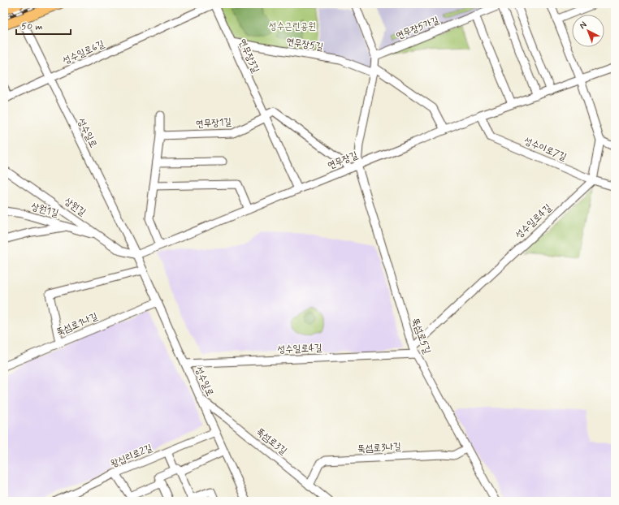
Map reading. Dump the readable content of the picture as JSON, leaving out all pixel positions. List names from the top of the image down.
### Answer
{
  "streets": {
    "street": [
      "연무장5가길",
      "연무장5길",
      "성수일로6길",
      "연무장3길",
      "연무장1길",
      "성수일로",
      "성수이로7길",
      "연무장길",
      "상원길",
      "상원1길",
      "성수일로4길",
      "뚝섬로1나길",
      "뚝섬로5길",
      "뚝섬로3길",
      "뚝섬로3나길",
      "왕십리로2길"
    ]
  },
  "crossings": [
    ["연무장5길", "연무장3길"],
    ["성수일로6길", "연무장3길"],
    ["성수일로6길", "성수일로"],
    ["연무장3길", "연무장1길"],
    ["연무장3길", "연무장길"],
    ["성수일로", "연무장길"],
    ["성수일로", "상원길"],
    ["성수일로", "성수일로4길"],
    ["성수일로", "뚝섬로1나길"],
    ["성수일로", "뚝섬로3길"],
    ["성수일로", "왕십리로2길"],
    ["성수이로7길", "연무장길"],
    ["성수이로7길", "성수일로4길"],
    ["연무장길", "상원길"],
    ["연무장길", "뚝섬로5길"],
    ["상원길", "상원1길"],
    ["성수일로4길", "뚝섬로5길"],
    ["뚝섬로3길", "뚝섬로3나길"]
  ],
  "parks": ["성수근린공원"],
  "scale_bar": "50 m",
  "north": "top left"
}
